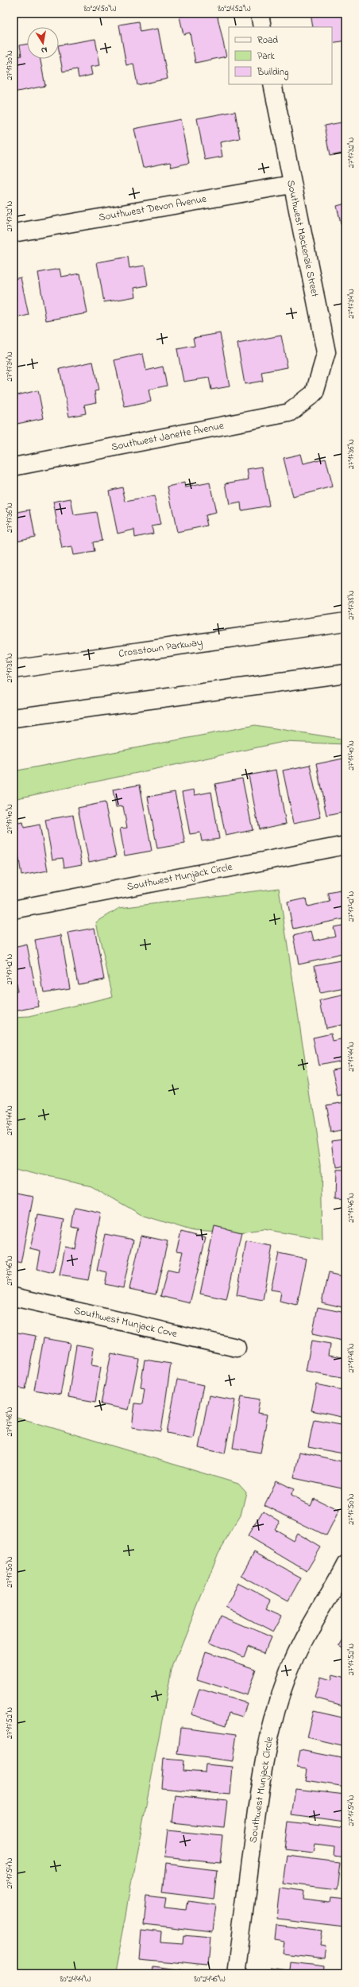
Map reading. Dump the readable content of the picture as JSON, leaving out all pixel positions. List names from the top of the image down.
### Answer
{
  "streets": {
    "street": [
      "Southwest Devon Avenue",
      "Southwest Mackenzie Street",
      "Southwest Janette Avenue",
      "Crosstown Parkway",
      "Southwest Munjack Circle",
      "Southwest Munjack Cove"
    ]
  },
  "crossings": [
    ["Southwest Devon Avenue", "Southwest Mackenzie Street"],
    ["Southwest Mackenzie Street", "Southwest Janette Avenue"]
  ],
  "legend": ["Road", "Park", "Building"],
  "north": "bottom",
  "coordinates": [
    "80°24'50\"W",
    "80°24'52\"W",
    "27°17'30\"N",
    "27°17'32\"N",
    "27°17'34\"N",
    "27°17'36\"N",
    "27°17'38\"N",
    "27°17'40\"N",
    "27°17'42\"N",
    "27°17'44\"N",
    "27°17'46\"N",
    "27°17'48\"N",
    "27°17'50\"N",
    "27°17'52\"N",
    "27°17'54\"N",
    "80°24'44\"W",
    "80°24'46\"W"
  ]
}
